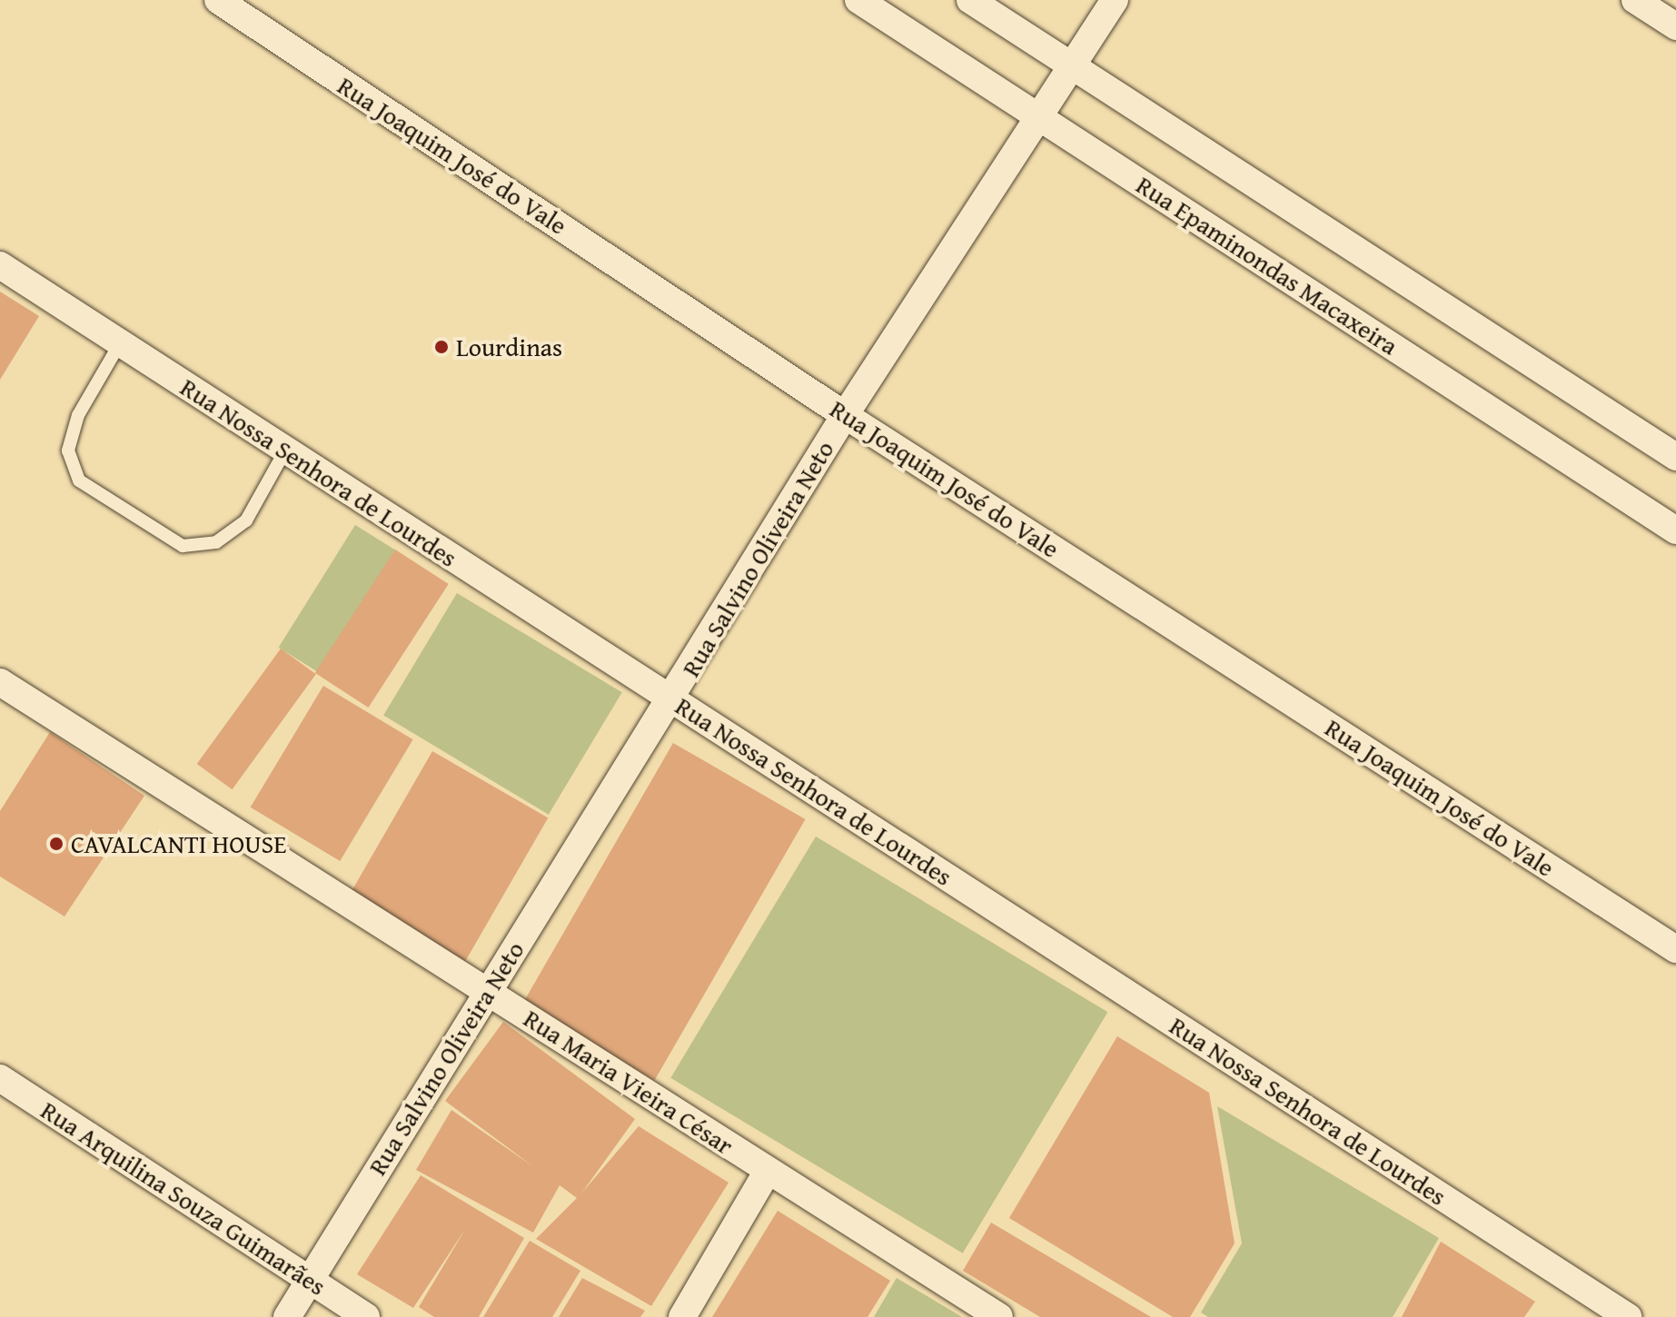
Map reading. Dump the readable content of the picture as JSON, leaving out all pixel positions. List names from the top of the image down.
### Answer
{
  "streets": {
    "street": [
      "Rua Joaquim José do Vale",
      "Rua Epaminondas Macaxeira",
      "Rua Nossa Senhora de Lourdes",
      "Rua Salvino Oliveira Neto",
      "Rua Maria Vieira César",
      "Rua Arquilina Souza Guimarães"
    ]
  },
  "crossings": [
    ["Rua Joaquim José do Vale", "Rua Salvino Oliveira Neto"],
    ["Rua Epaminondas Macaxeira", "Rua Salvino Oliveira Neto"],
    ["Rua Nossa Senhora de Lourdes", "Rua Salvino Oliveira Neto"],
    ["Rua Salvino Oliveira Neto", "Rua Maria Vieira César"],
    ["Rua Salvino Oliveira Neto", "Rua Arquilina Souza Guimarães"]
  ],
  "places": ["Lourdinas", "CAVALCANTI HOUSE"]
}
